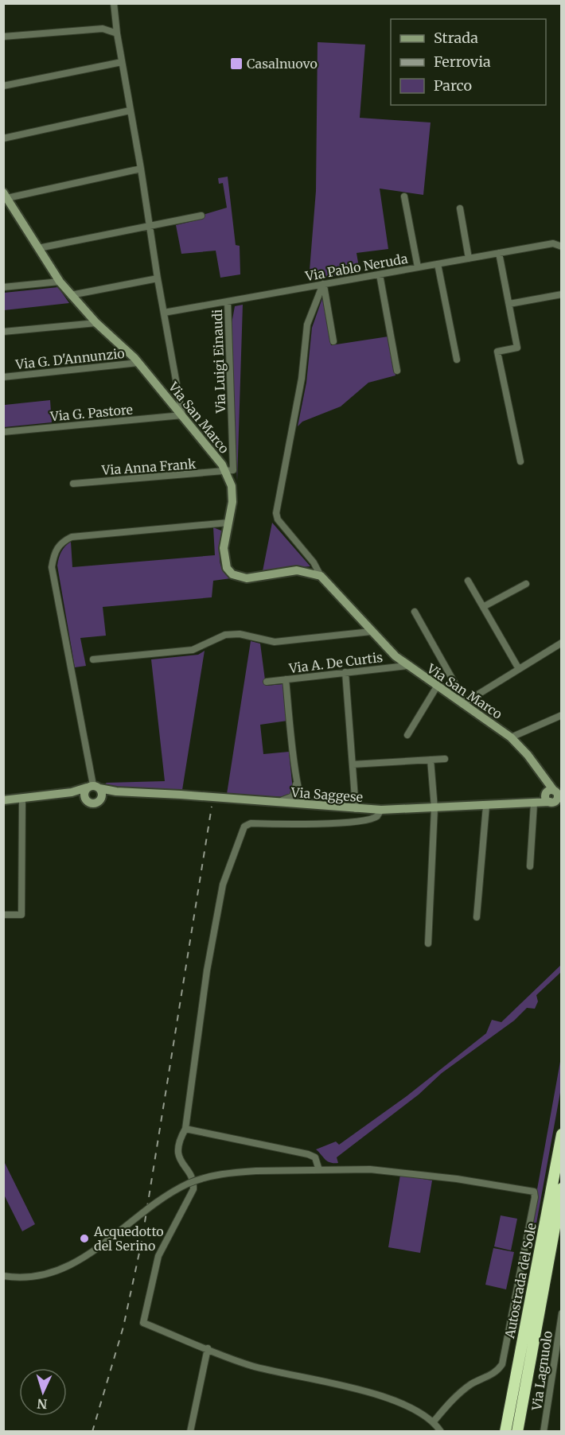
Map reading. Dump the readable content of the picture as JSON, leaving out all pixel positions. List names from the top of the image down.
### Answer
{
  "streets": {
    "highway": ["Autostrada del Sole"],
    "main road": ["Via San Marco", "Via Saggese"],
    "street": [
      "Via Pablo Neruda",
      "Via G. D'Annunzio",
      "Via Luigi Einaudi",
      "Via G. Pastore",
      "Via Anna Frank",
      "Via A. De Curtis",
      "Via Lagnuolo"
    ]
  },
  "crossings": [
    ["Via Pablo Neruda", "Via Luigi Einaudi"],
    ["Via G. D'Annunzio", "Via San Marco"],
    ["Via Luigi Einaudi", "Via San Marco"],
    ["Via Luigi Einaudi", "Via Anna Frank"],
    ["Via G. Pastore", "Via San Marco"],
    ["Via San Marco", "Via Anna Frank"],
    ["Via San Marco", "Via A. De Curtis"],
    ["Via San Marco", "Via Saggese"]
  ],
  "places": {
    "transit": ["Casalnuovo"],
    "other": ["Acquedotto del Serino"]
  },
  "legend": ["Strada", "Ferrovia", "Parco"],
  "north": "bottom"
}
